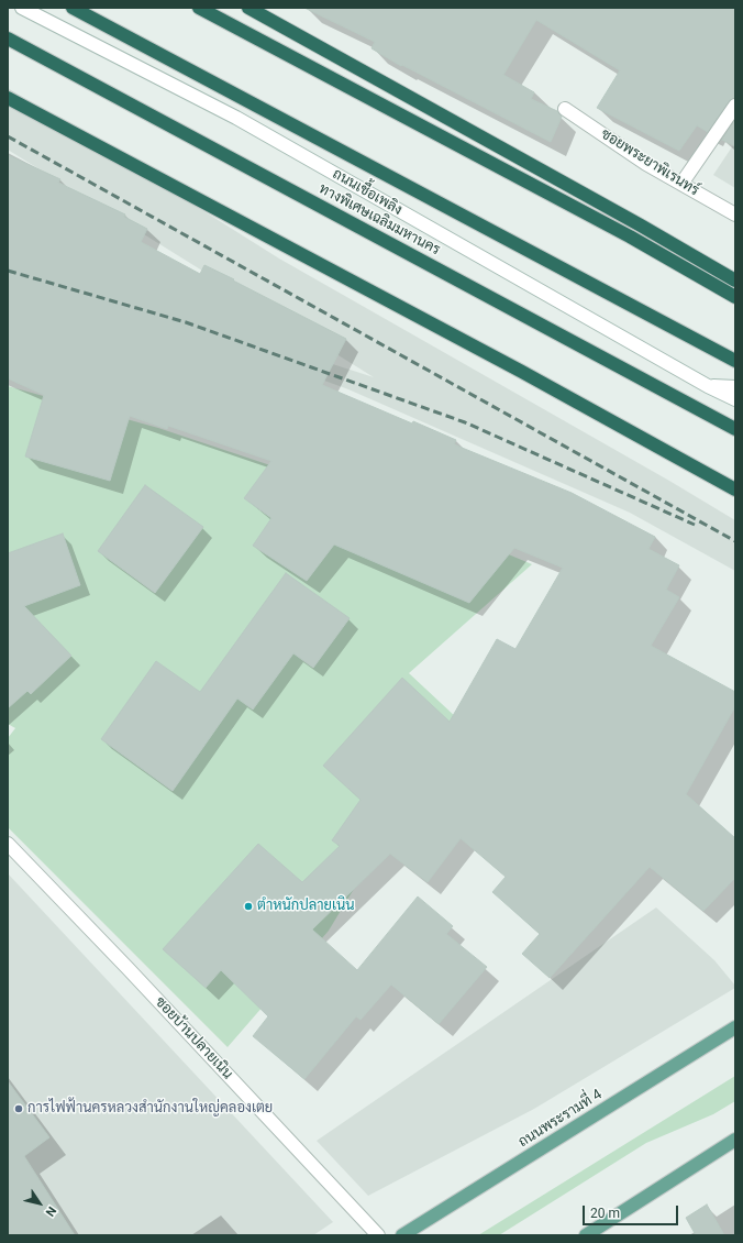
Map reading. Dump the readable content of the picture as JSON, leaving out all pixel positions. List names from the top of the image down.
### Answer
{
  "streets": {
    "highway": ["ทางพิเศษเฉลิมมหานคร"],
    "main road": ["ถนนพระรามที่ 4"],
    "street": ["ซอยพระยาพิเรนทร์", "ถนนเชื้อเพลิง", "ซอยบ้านปลายเนิน"]
  },
  "places": ["ตำหนักปลายเนิน", "การไฟฟ้านครหลวงสำนักงานใหญ่คลองเตย"],
  "scale_bar": "20 m",
  "north": "bottom right"
}
